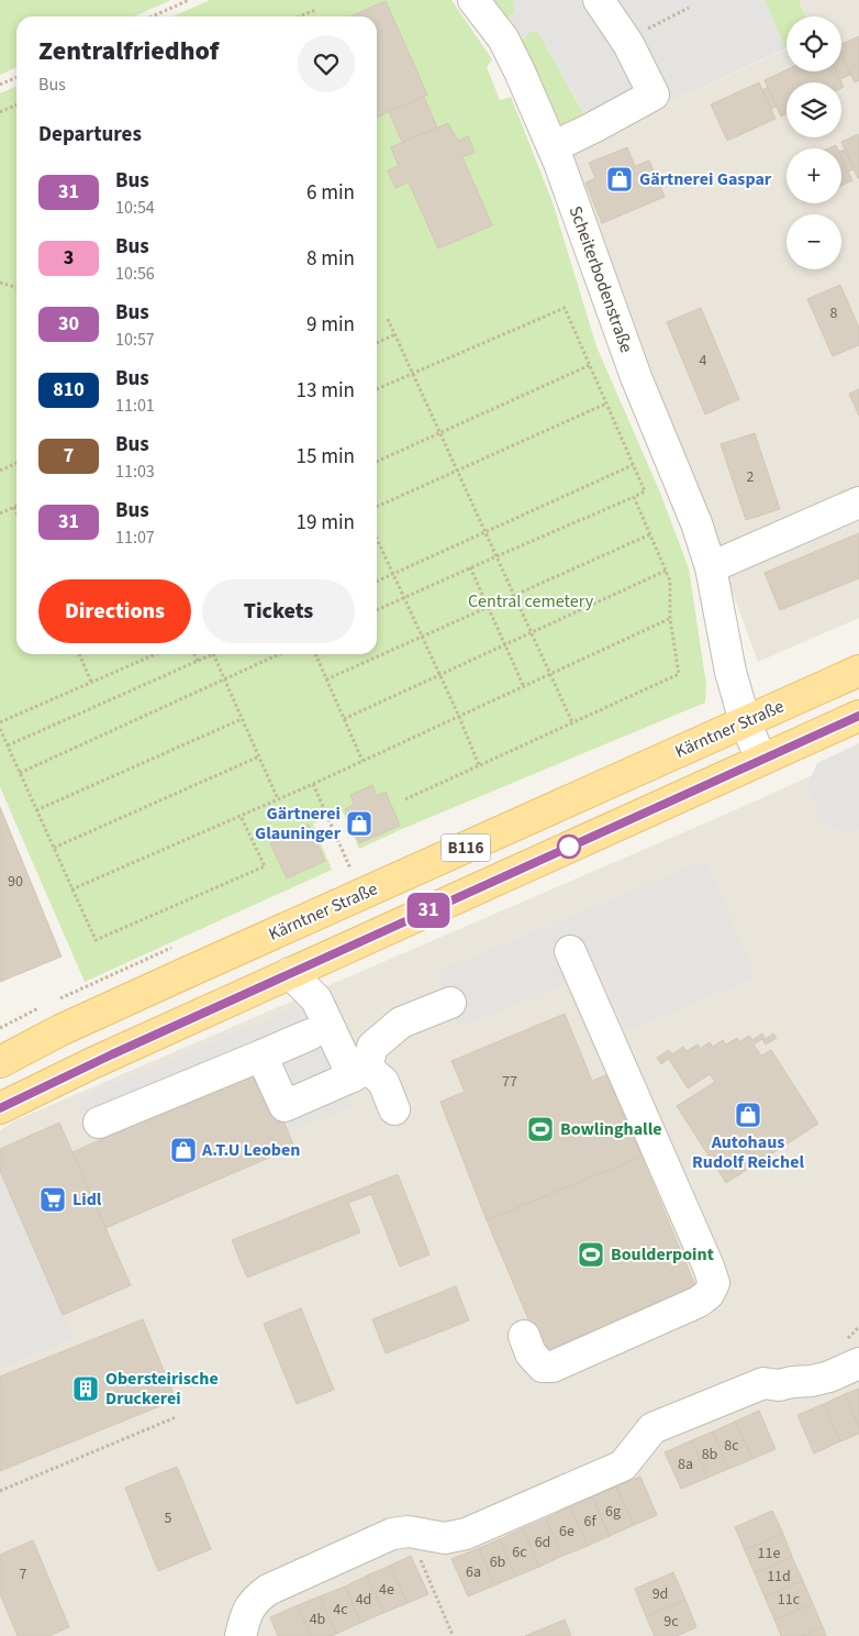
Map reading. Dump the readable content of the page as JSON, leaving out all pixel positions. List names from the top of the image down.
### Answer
{
  "streets": {
    "main road": ["Kärntner Straße", "B116"],
    "street": ["Scheiterbodenstraße"]
  },
  "crossings": [
    ["Scheiterbodenstraße", "Kärntner Straße"],
    ["Scheiterbodenstraße", "B116"]
  ],
  "parks": ["Central cemetery"],
  "places": {
    "shop": [
      "Gärtnerei Gaspar",
      "Gärtnerei Glauninger",
      "Autohaus Rudolf Reichel",
      "A.T.U Leoben"
    ],
    "sports": ["Bowlinghalle", "Boulderpoint"],
    "supermarket": ["Lidl"],
    "building": ["Obersteirische Druckerei"]
  },
  "lines": ["bus line 31"],
  "house_numbers": [
    "8",
    "4",
    "2",
    "90",
    "77",
    "8c",
    "8b",
    "8a",
    "6g",
    "5",
    "6f",
    "6e",
    "6d",
    "6c",
    "11e",
    "6b",
    "6a",
    "7",
    "11d",
    "4e",
    "9d",
    "4d",
    "11c",
    "4c",
    "4b",
    "9c"
  ],
  "page": {
    "on_map": "31",
    "map_buttons": ["+", "−"],
    "heading": [
      ["Zentralfriedhof", "Bus"],
      "Departures"
    ],
    "list": [
      {
        "mark": "31",
        "name": "Bus",
        "note": "10:54",
        "value": "6 min"
      },
      {
        "mark": "3",
        "name": "Bus",
        "note": "10:56",
        "value": "8 min"
      },
      {
        "mark": "30",
        "name": "Bus",
        "note": "10:57",
        "value": "9 min"
      },
      {
        "mark": "810",
        "name": "Bus",
        "note": "11:01",
        "value": "13 min"
      },
      {
        "mark": "7",
        "name": "Bus",
        "note": "11:03",
        "value": "15 min"
      },
      {
        "mark": "31",
        "name": "Bus",
        "note": "11:07",
        "value": "19 min"
      }
    ],
    "buttons": ["Directions", "Tickets"]
  }
}
